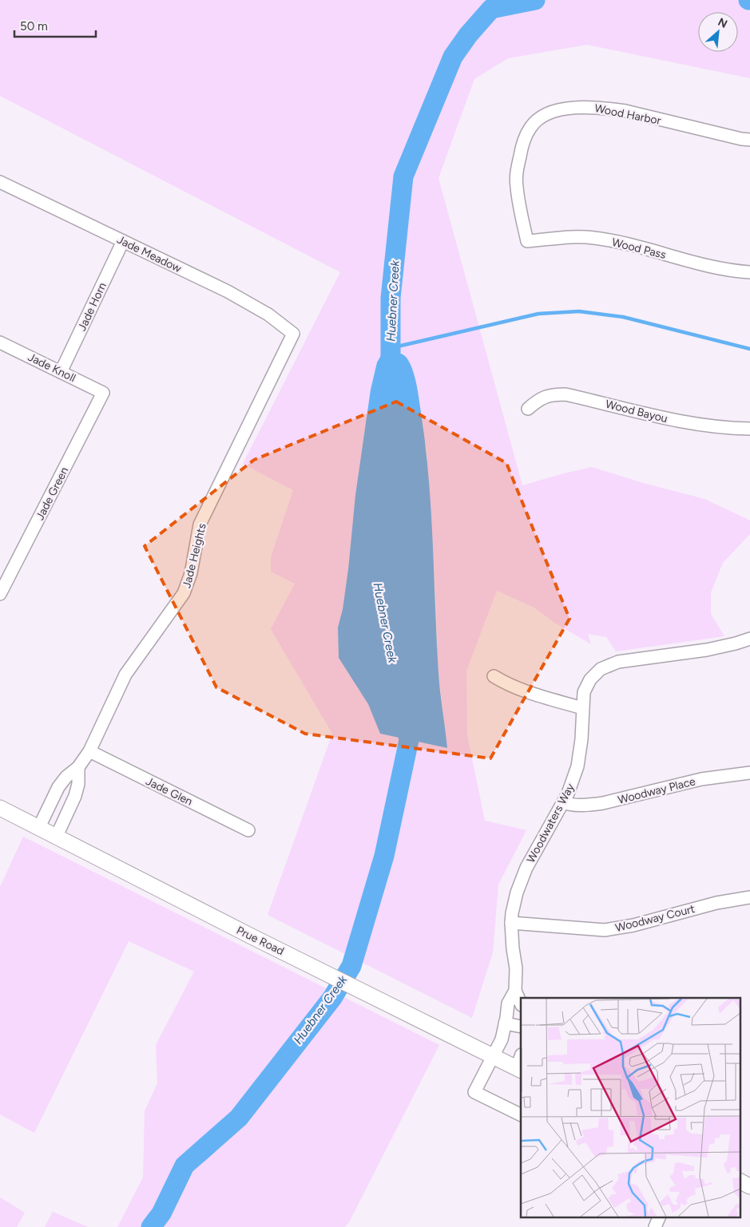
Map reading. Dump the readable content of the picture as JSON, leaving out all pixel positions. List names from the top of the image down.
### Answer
{
  "streets": {
    "main road": ["Prue Road"],
    "street": [
      "Wood Harbor",
      "Wood Pass",
      "Jade Meadow",
      "Jade Horn",
      "Jade Knoll",
      "Wood Bayou",
      "Jade Green",
      "Jade Heights",
      "Woodway Place",
      "Jade Glen",
      "Woodwaters Way",
      "Woodway Court"
    ]
  },
  "crossings": [
    ["Wood Harbor", "Wood Pass"],
    ["Jade Meadow", "Jade Horn"],
    ["Jade Meadow", "Jade Heights"],
    ["Jade Horn", "Jade Knoll"],
    ["Jade Knoll", "Jade Green"],
    ["Jade Heights", "Jade Glen"],
    ["Jade Heights", "Prue Road"],
    ["Woodway Place", "Woodwaters Way"],
    ["Woodwaters Way", "Woodway Court"],
    ["Woodwaters Way", "Prue Road"]
  ],
  "water": ["Huebner Creek"],
  "scale_bar": "50 m",
  "north": "top right"
}
